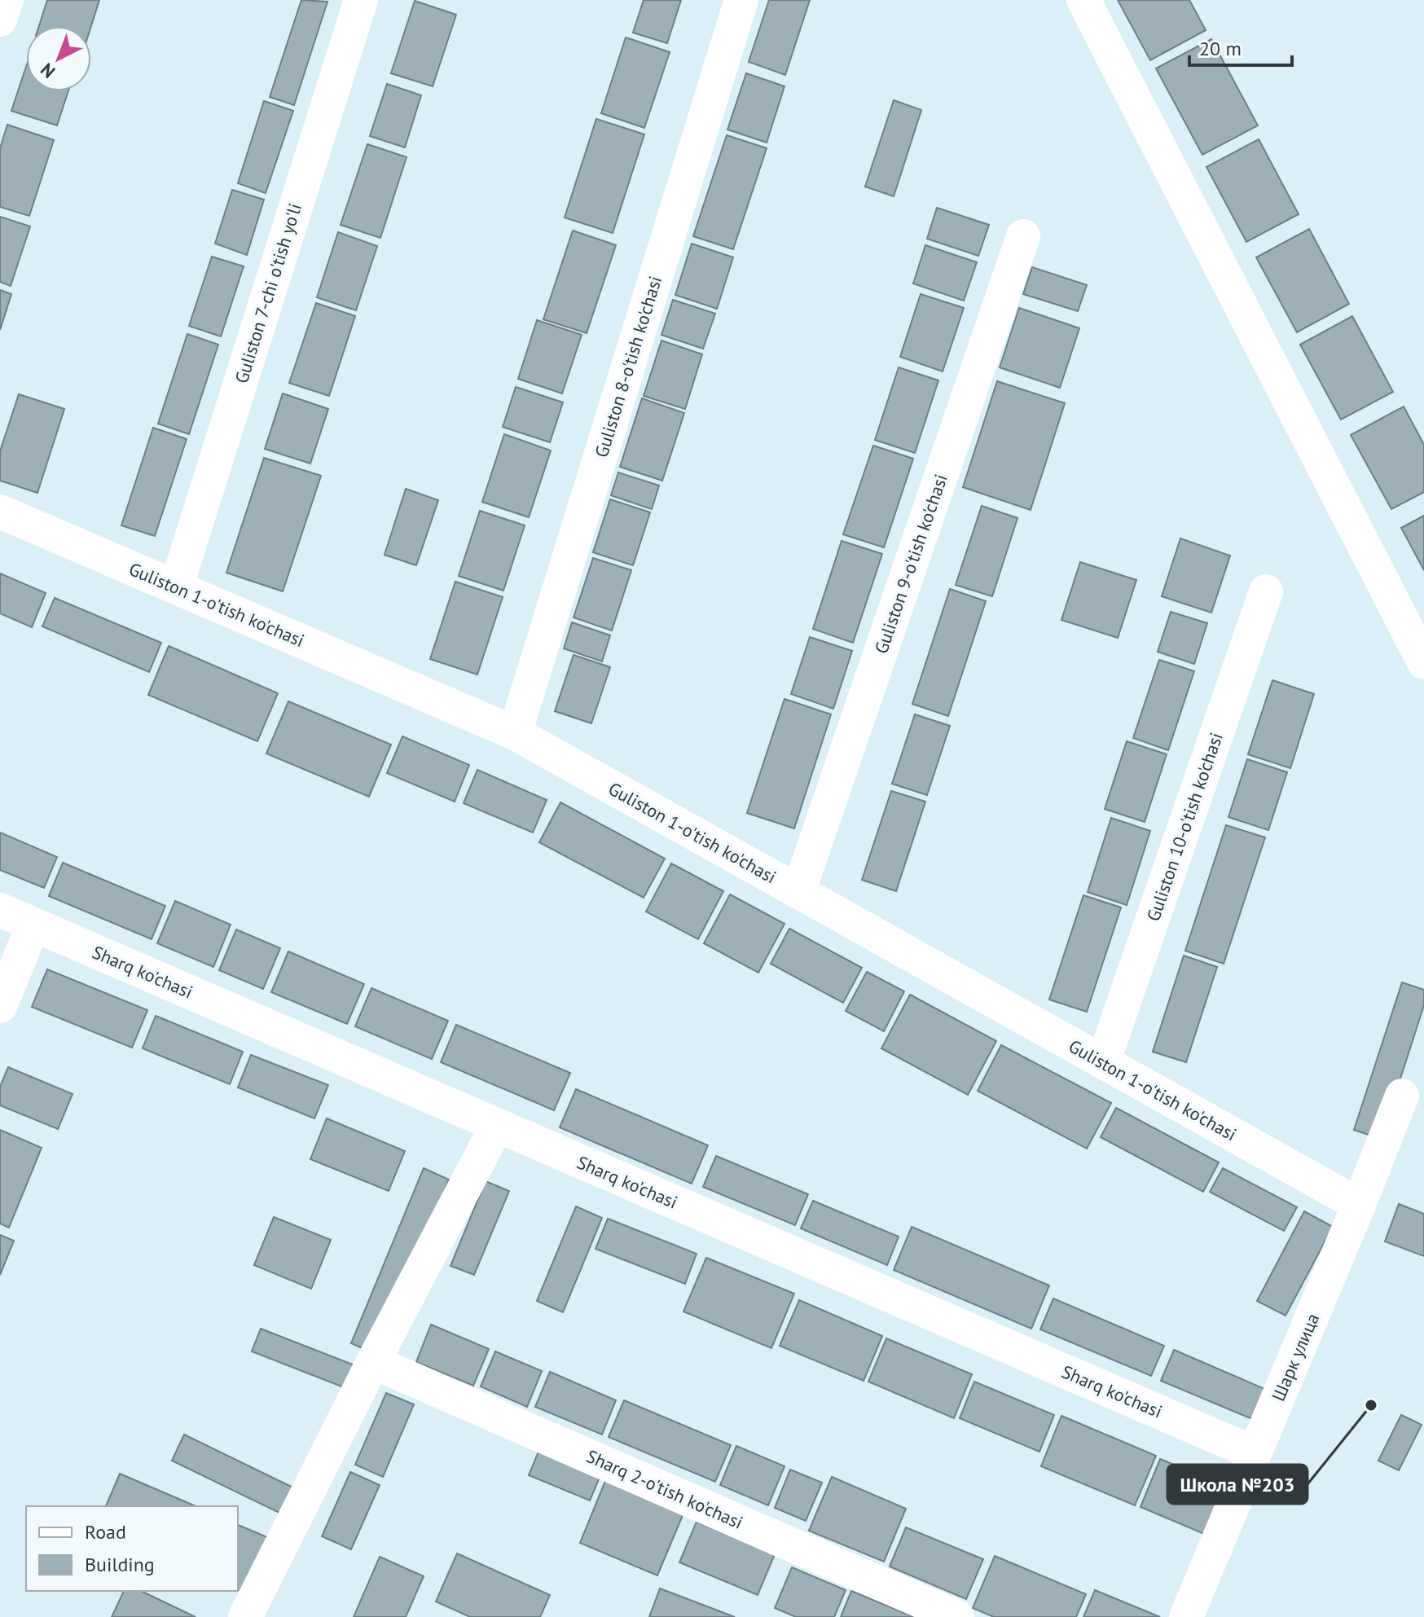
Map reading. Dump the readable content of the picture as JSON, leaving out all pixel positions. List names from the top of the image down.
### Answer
{
  "streets": {
    "street": [
      "Guliston 7-chi o'tish yo'li",
      "Guliston 8-o'tish ko'chasi",
      "Guliston 9-o'tish ko'chasi",
      "Guliston 1-o'tish ko'chasi",
      "Guliston 10-o'tish ko'chasi",
      "Sharq ko'chasi",
      "Шарк улица",
      "Sharq 2-o'tish ko'chasi"
    ]
  },
  "crossings": [
    ["Guliston 7-chi o'tish yo'li", "Guliston 1-o'tish ko'chasi"],
    ["Guliston 8-o'tish ko'chasi", "Guliston 1-o'tish ko'chasi"],
    ["Guliston 9-o'tish ko'chasi", "Guliston 1-o'tish ko'chasi"],
    ["Guliston 1-o'tish ko'chasi", "Guliston 10-o'tish ko'chasi"],
    ["Guliston 1-o'tish ko'chasi", "Шарк улица"],
    ["Sharq ko'chasi", "Шарк улица"]
  ],
  "places": ["Школа №203"],
  "legend": ["Road", "Building"],
  "scale_bar": "20 m",
  "north": "bottom left"
}
